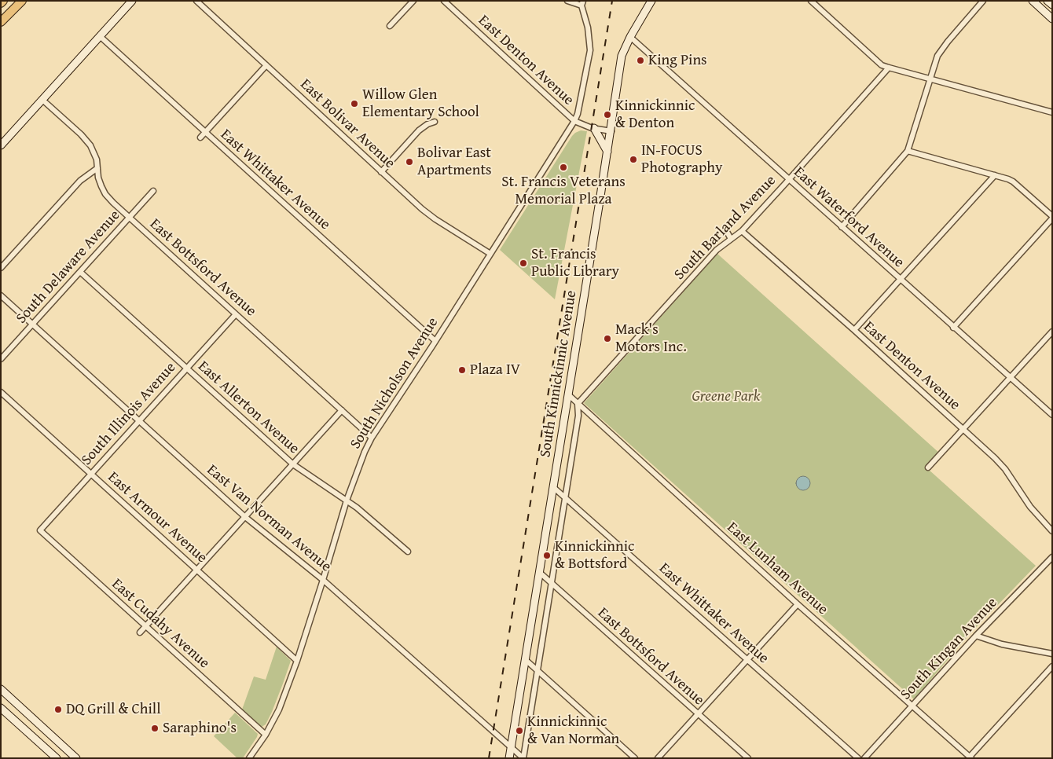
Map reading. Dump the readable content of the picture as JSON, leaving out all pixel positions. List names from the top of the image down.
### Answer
{
  "streets": {
    "street": [
      "East Denton Avenue",
      "East Bolivar Avenue",
      "East Whittaker Avenue",
      "East Waterford Avenue",
      "South Barland Avenue",
      "South Delaware Avenue",
      "East Bottsford Avenue",
      "South Kinnickinnic Avenue",
      "South Nicholson Avenue",
      "East Allerton Avenue",
      "South Illinois Avenue",
      "East Armour Avenue",
      "East Van Norman Avenue",
      "East Lunham Avenue",
      "East Cudahy Avenue",
      "South Kingan Avenue"
    ]
  },
  "crossings": [
    ["East Denton Avenue", "South Barland Avenue"],
    ["East Denton Avenue", "South Nicholson Avenue"],
    ["East Bolivar Avenue", "South Nicholson Avenue"],
    ["East Whittaker Avenue", "South Kinnickinnic Avenue"],
    ["East Whittaker Avenue", "South Nicholson Avenue"],
    ["East Waterford Avenue", "South Barland Avenue"],
    ["East Waterford Avenue", "South Kinnickinnic Avenue"],
    ["South Barland Avenue", "South Kinnickinnic Avenue"],
    ["South Barland Avenue", "East Lunham Avenue"],
    ["South Delaware Avenue", "East Bottsford Avenue"],
    ["South Delaware Avenue", "East Allerton Avenue"],
    ["South Delaware Avenue", "East Van Norman Avenue"],
    ["East Bottsford Avenue", "South Kinnickinnic Avenue"],
    ["East Bottsford Avenue", "South Nicholson Avenue"],
    ["East Bottsford Avenue", "South Illinois Avenue"],
    ["South Kinnickinnic Avenue", "East Van Norman Avenue"],
    ["South Kinnickinnic Avenue", "East Lunham Avenue"],
    ["South Nicholson Avenue", "East Allerton Avenue"],
    ["South Nicholson Avenue", "East Armour Avenue"],
    ["South Nicholson Avenue", "East Van Norman Avenue"],
    ["South Nicholson Avenue", "East Cudahy Avenue"],
    ["East Allerton Avenue", "South Illinois Avenue"],
    ["South Illinois Avenue", "East Armour Avenue"],
    ["South Illinois Avenue", "East Van Norman Avenue"],
    ["South Illinois Avenue", "East Cudahy Avenue"],
    ["East Lunham Avenue", "South Kingan Avenue"]
  ],
  "parks": ["Greene Park"],
  "places": [
    "King Pins",
    "Willow Glen Elementary School",
    "Kinnickinnic & Denton",
    "IN-FOCUS Photography",
    "Bolivar East Apartments",
    "St. Francis Veterans Memorial Plaza",
    "St. Francis Public Library",
    "Mack's Motors Inc.",
    "Plaza IV",
    "Kinnickinnic & Bottsford",
    "DQ Grill & Chill",
    "Saraphino's",
    "Kinnickinnic & Van Norman"
  ]
}
